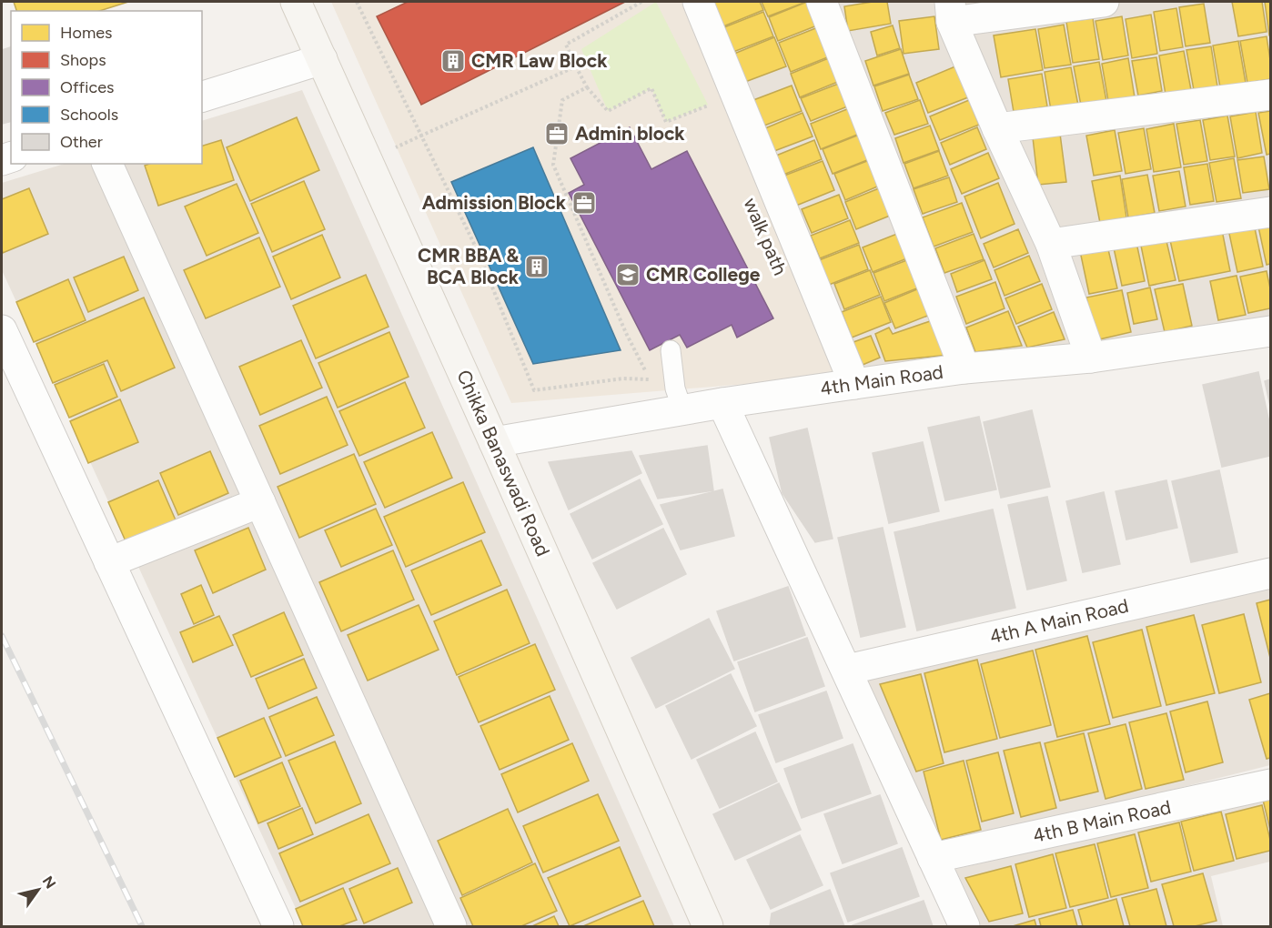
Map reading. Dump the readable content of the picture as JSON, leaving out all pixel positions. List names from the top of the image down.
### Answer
{
  "streets": {
    "main road": ["Chikka Banaswadi Road"],
    "street": ["4th Main Road", "4th A Main Road", "4th B Main Road"]
  },
  "crossings": [
    ["4th Main Road", "Chikka Banaswadi Road"]
  ],
  "places": {
    "building": ["CMR Law Block", "CMR BBA & BCA Block"],
    "office": ["Admin block", "Admission Block"],
    "school or university": ["CMR College"]
  },
  "legend": [
    "Homes",
    "Shops",
    "Offices",
    "Schools",
    "Other"
  ],
  "north": "top right"
}
